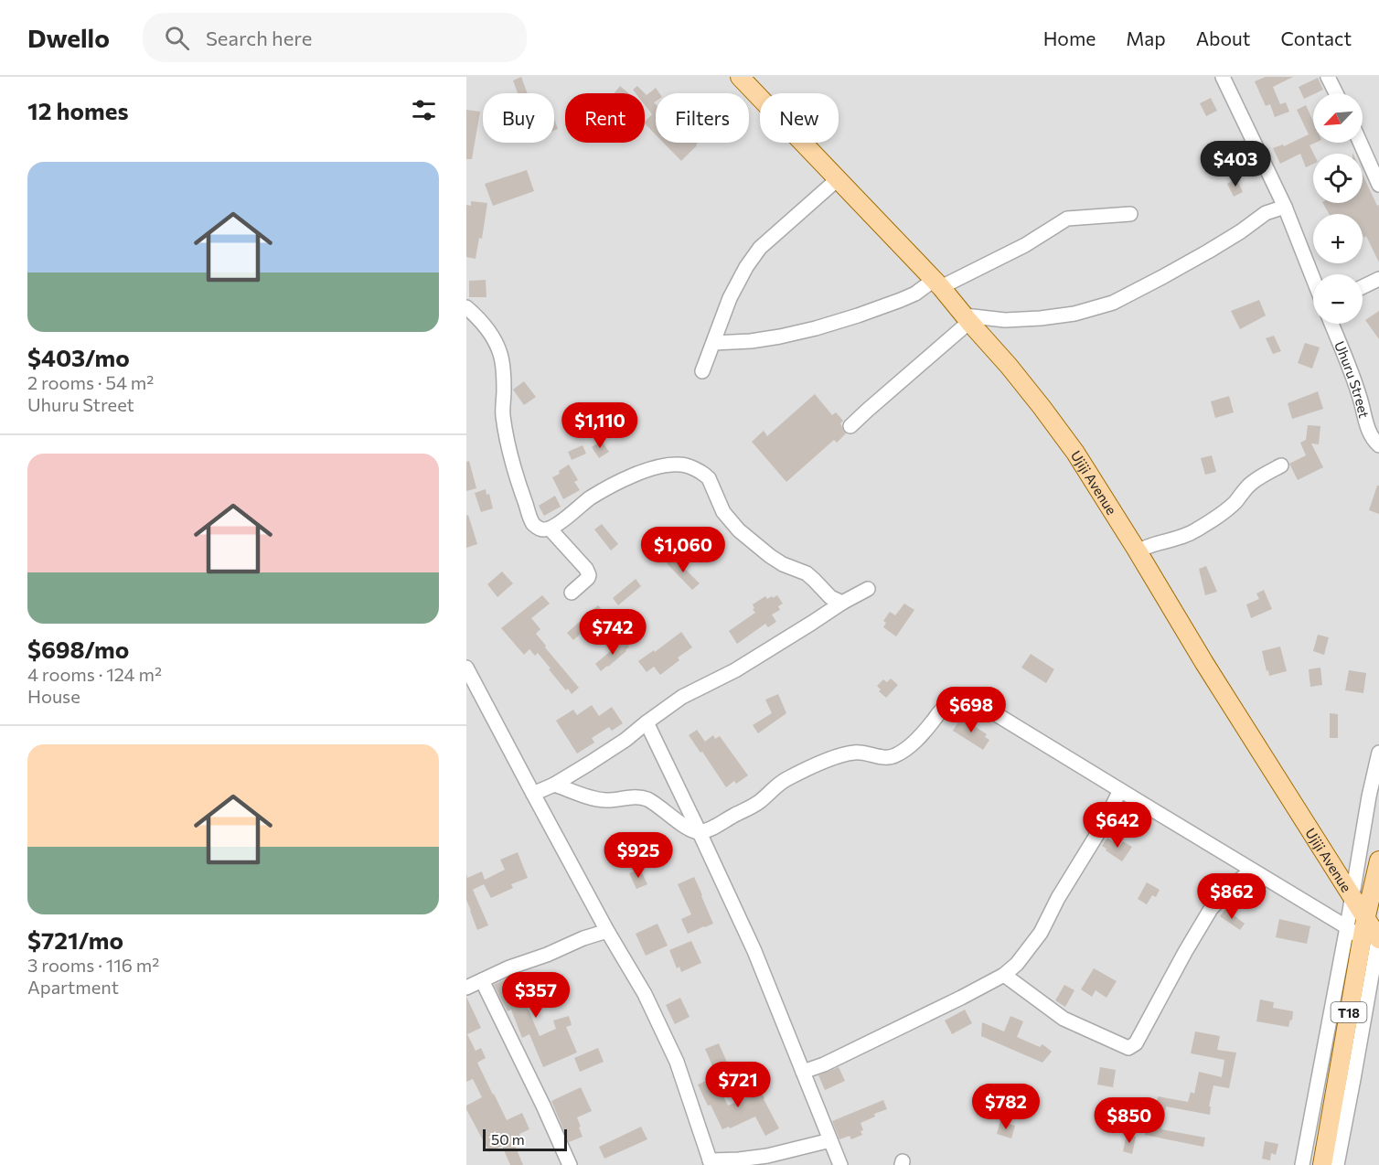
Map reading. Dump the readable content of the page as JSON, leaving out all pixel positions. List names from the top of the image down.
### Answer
{
  "streets": {
    "main road": ["Ujiji Avenue", "T18"],
    "street": ["Uhuru Street"]
  },
  "crossings": [
    ["Ujiji Avenue", "T18"]
  ],
  "scale_bar": "50 m",
  "north": "bottom left",
  "page": {
    "header": "Dwello",
    "search": "Search here",
    "nav": [
      "Home",
      "Map",
      "About",
      "Contact"
    ],
    "heading": "12 homes",
    "map_buttons": ["+", "−"],
    "chip": [
      "Buy",
      "Rent",
      "Filters",
      "New"
    ],
    "price": [
      "$403",
      "$1,110",
      "$1,060",
      "$742",
      "$698",
      "$642",
      "$925",
      "$862",
      "$357",
      "$721",
      "$782",
      "$850"
    ],
    "list": [
      {
        "name": "$403/mo",
        "note": "2 rooms · 54 m² · Uhuru Street"
      },
      {
        "name": "$698/mo",
        "note": "4 rooms · 124 m² · House"
      },
      {
        "name": "$721/mo",
        "note": "3 rooms · 116 m² · Apartment"
      }
    ],
    "scale": "50 m"
  }
}
